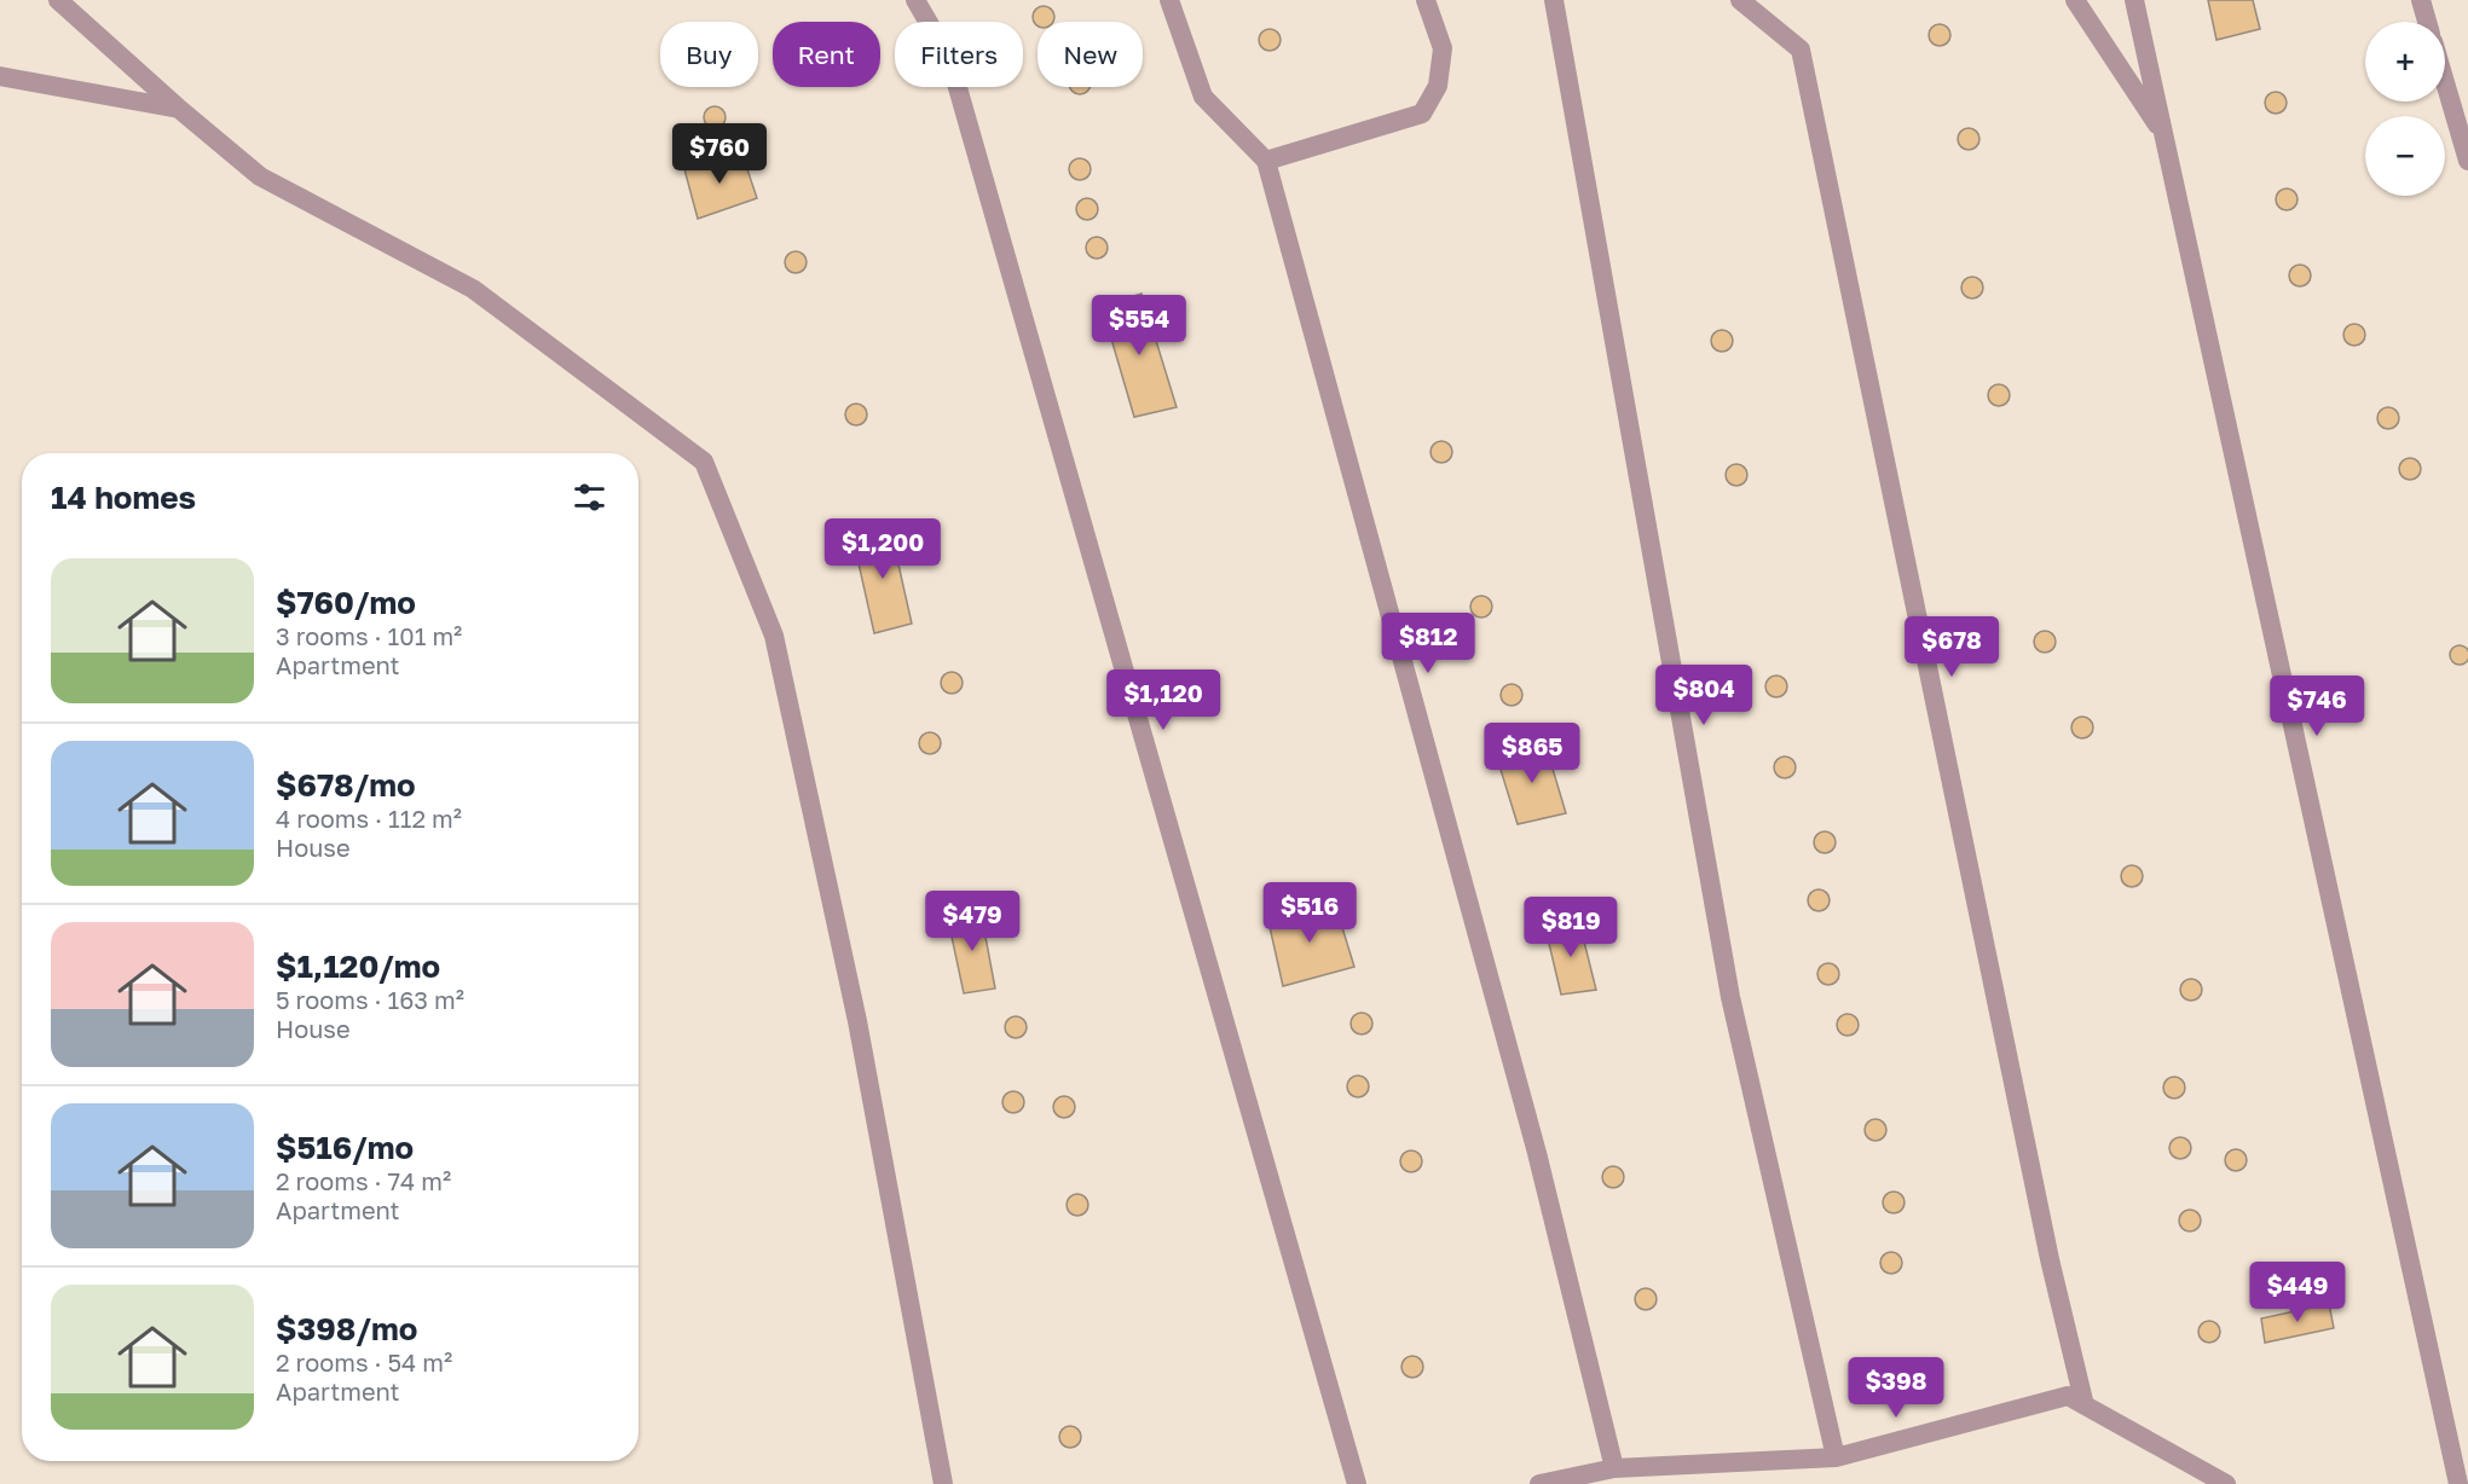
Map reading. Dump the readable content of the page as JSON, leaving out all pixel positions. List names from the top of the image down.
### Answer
{
  "page": {
    "map_buttons": ["+", "−"],
    "chip": [
      "Buy",
      "Rent",
      "Filters",
      "New"
    ],
    "price": [
      "$760",
      "$554",
      "$1,200",
      "$812",
      "$678",
      "$804",
      "$1,120",
      "$746",
      "$865",
      "$516",
      "$479",
      "$819",
      "$449",
      "$398"
    ],
    "heading": "14 homes",
    "list": [
      {
        "name": "$760/mo",
        "note": "3 rooms · 101 m² · Apartment"
      },
      {
        "name": "$678/mo",
        "note": "4 rooms · 112 m² · House"
      },
      {
        "name": "$1,120/mo",
        "note": "5 rooms · 163 m² · House"
      },
      {
        "name": "$516/mo",
        "note": "2 rooms · 74 m² · Apartment"
      },
      {
        "name": "$398/mo",
        "note": "2 rooms · 54 m² · Apartment"
      }
    ]
  }
}
